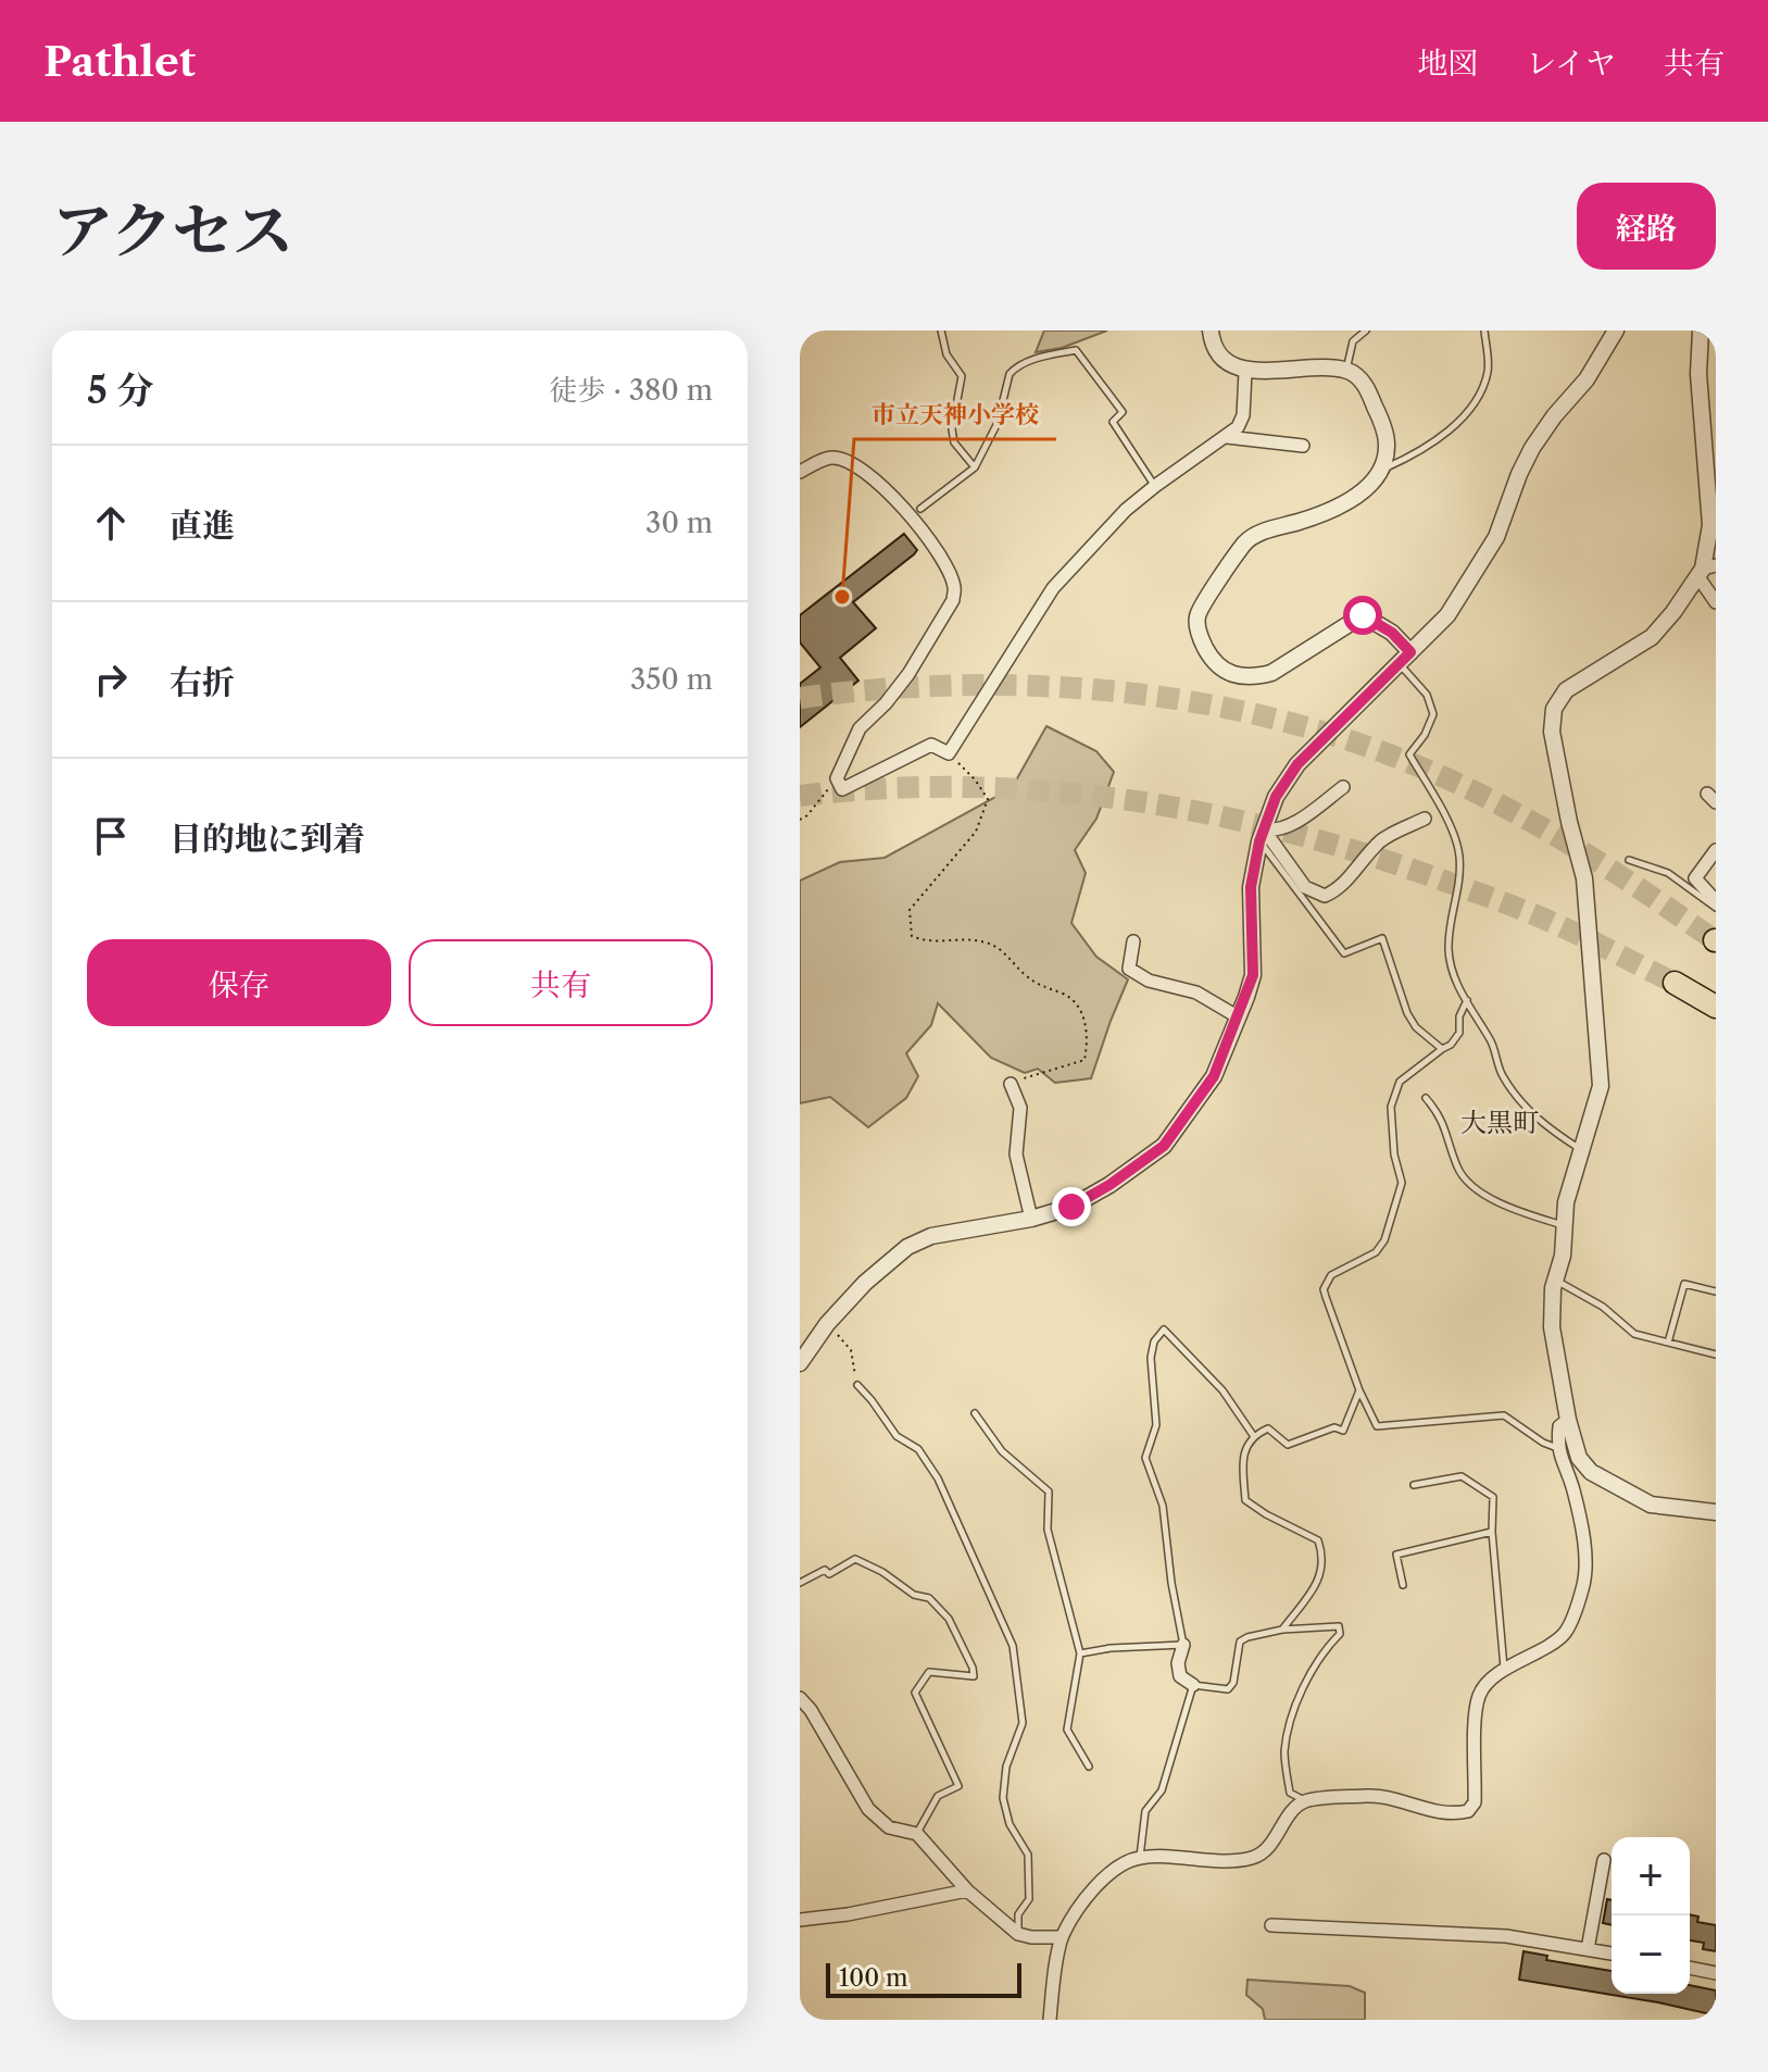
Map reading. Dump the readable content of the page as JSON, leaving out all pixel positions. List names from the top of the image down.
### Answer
{
  "districts": ["大黒町"],
  "places": ["市立天神小学校"],
  "scale_bar": "100 m",
  "page": {
    "header": "Pathlet",
    "nav": ["地図", "レイヤ", "共有"],
    "title": "アクセス",
    "buttons": [
      "経路",
      ["保存", "共有"]
    ],
    "heading": ["5 分", "徒歩 · 380 m"],
    "list": [
      ["直進", "30 m"],
      ["右折", "350 m"],
      "目的地に到着"
    ],
    "map_buttons": ["+", "−"],
    "scale": "100 m"
  }
}
